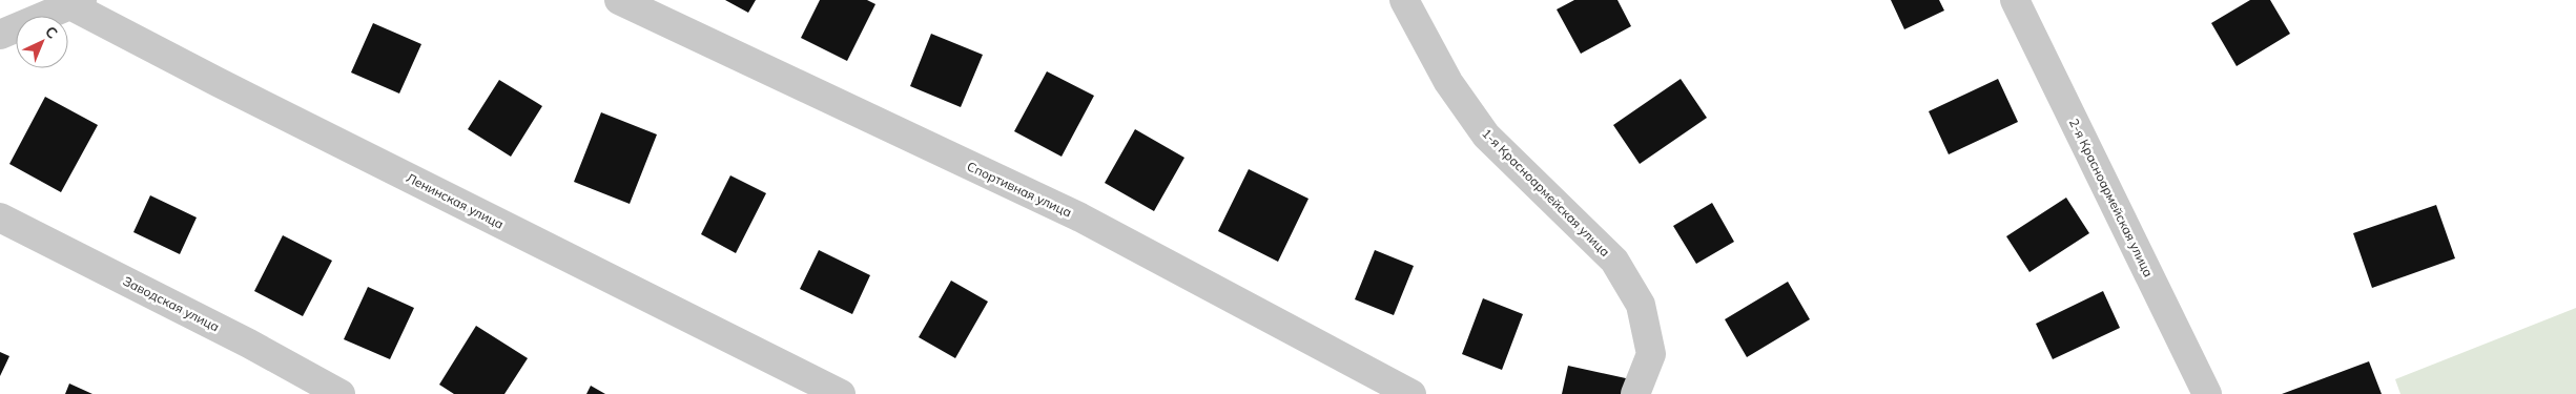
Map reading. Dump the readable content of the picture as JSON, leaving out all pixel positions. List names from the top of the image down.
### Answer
{
  "streets": {
    "street": [
      "Спортивная улица",
      "1-я Красноармейская улица",
      "2-я Красноармейская улица",
      "Ленинская улица",
      "Заводская улица"
    ]
  },
  "north": "top right"
}
